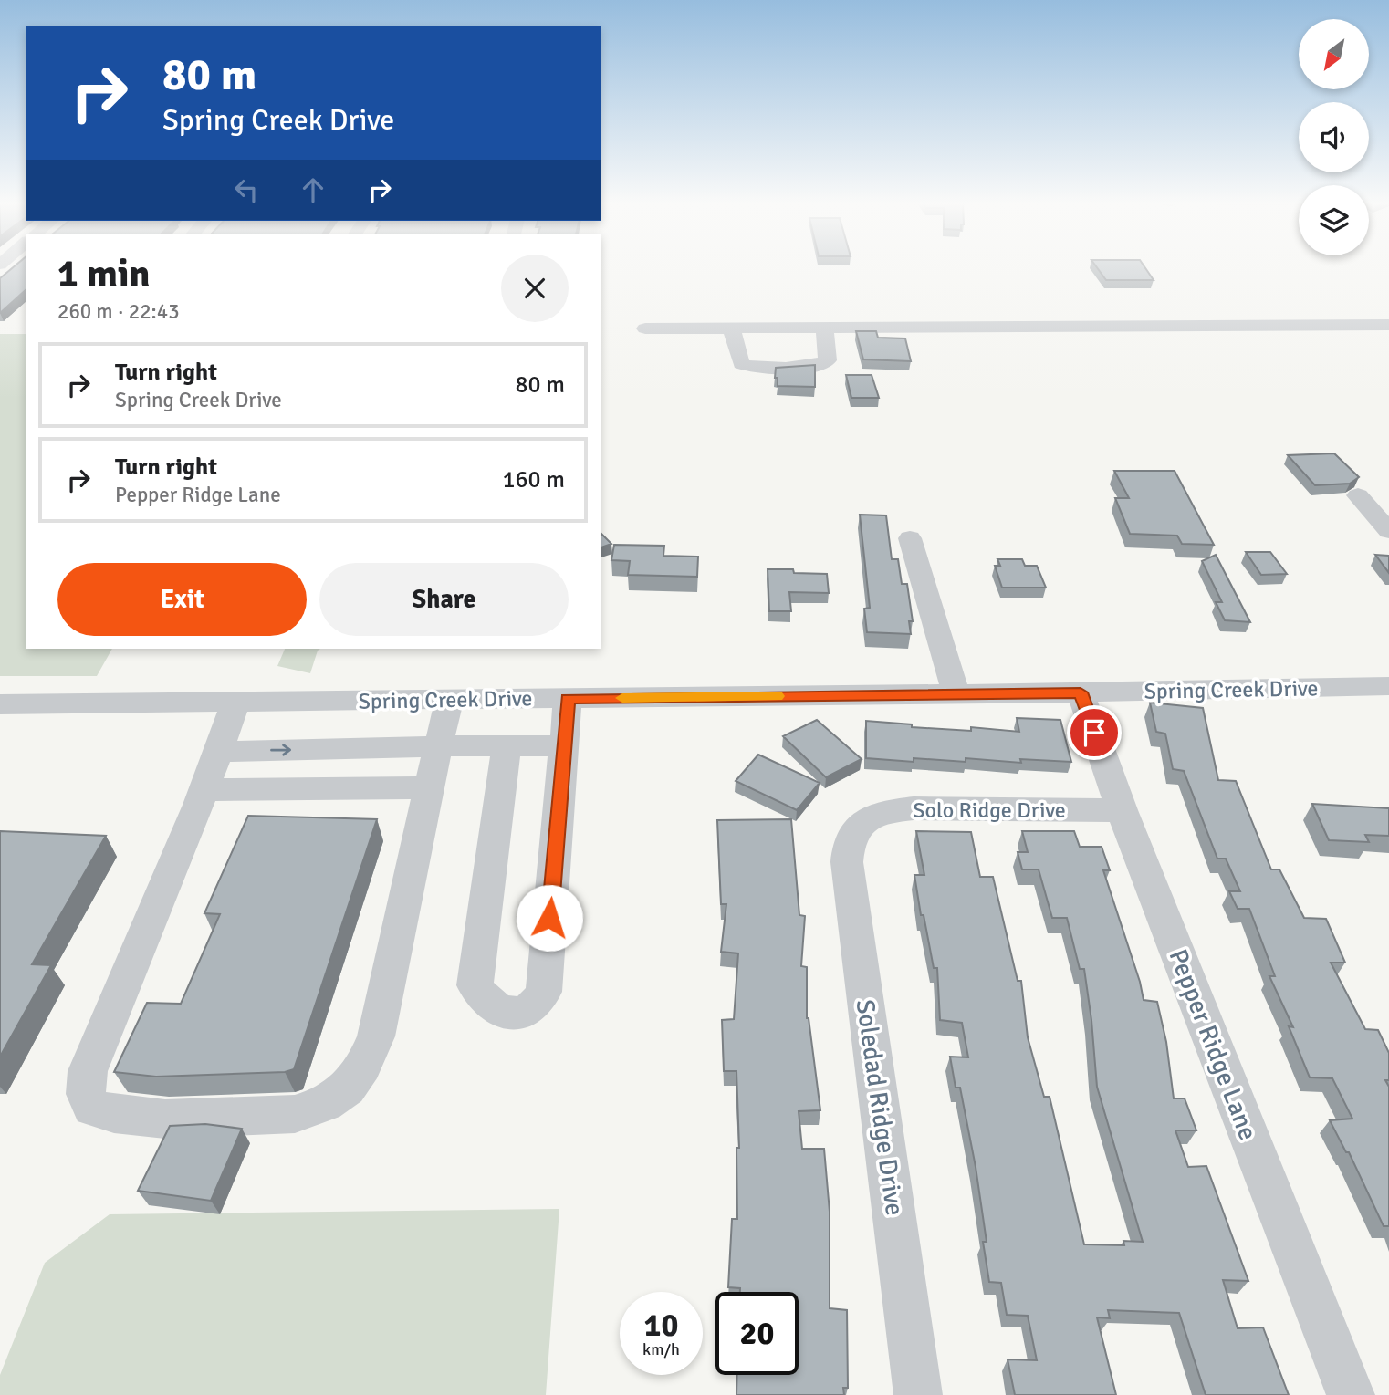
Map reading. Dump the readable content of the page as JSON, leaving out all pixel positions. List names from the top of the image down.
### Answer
{
  "streets": {
    "street": [
      "Spring Creek Drive",
      "Solo Ridge Drive",
      "Pepper Ridge Lane",
      "Soledad Ridge Drive"
    ]
  },
  "crossings": [
    ["Spring Creek Drive", "Pepper Ridge Lane"],
    ["Solo Ridge Drive", "Pepper Ridge Lane"],
    ["Solo Ridge Drive", "Soledad Ridge Drive"]
  ],
  "north": "bottom left",
  "page": {
    "turn": ["80 m", "Spring Creek Drive"],
    "heading": ["1 min", "260 m · 22:43"],
    "list": [
      {
        "name": "Turn right",
        "note": "Spring Creek Drive",
        "value": "80 m"
      },
      {
        "name": "Turn right",
        "note": "Pepper Ridge Lane",
        "value": "160 m"
      }
    ],
    "buttons": ["Exit", "Share"],
    "speed": "10 km/h",
    "limit": "20"
  }
}
